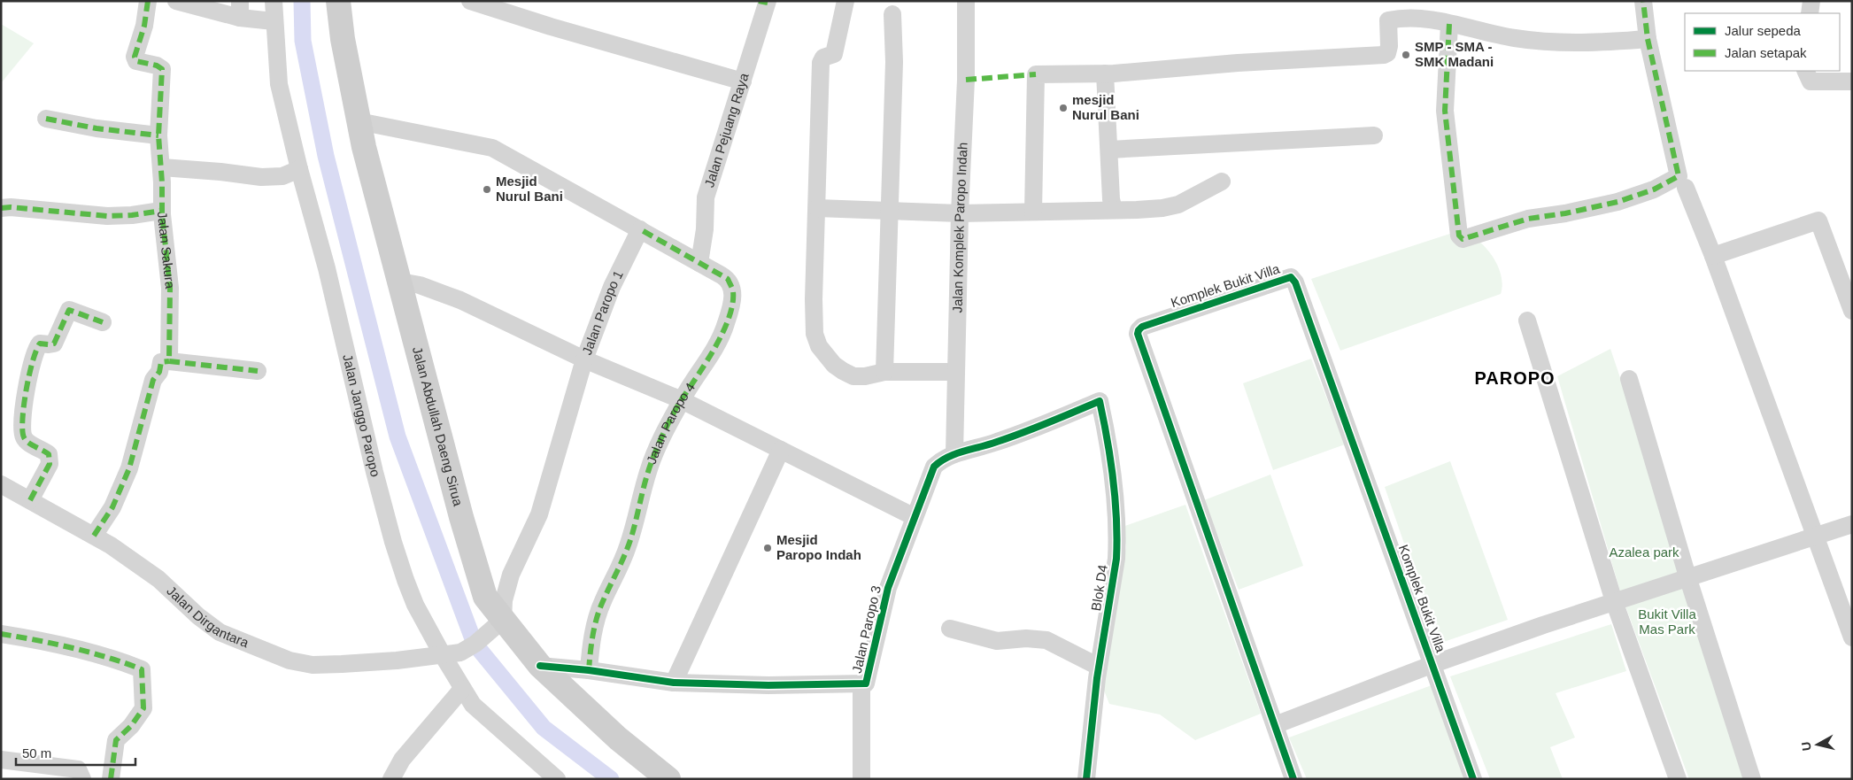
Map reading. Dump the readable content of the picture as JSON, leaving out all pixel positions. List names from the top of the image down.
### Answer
{
  "streets": {
    "main road": ["Jalan Abdullah Daeng Sirua"],
    "street": [
      "Jalan Pejuang Raya",
      "Jalan Komplek Paropo Indah",
      "Jalan Sakura",
      "Komplek Bukit Villa",
      "Jalan Paropo 1",
      "Jalan Janggo Paropo",
      "Jalan Paropo 4",
      "Blok D4",
      "Jalan Dirgantara",
      "Jalan Paropo 3"
    ]
  },
  "crossings": [
    ["Jalan Pejuang Raya", "Jalan Paropo 4"],
    ["Jalan Komplek Paropo Indah", "Jalan Paropo 3"],
    ["Jalan Paropo 1", "Jalan Paropo 4"],
    ["Jalan Paropo 1", "Jalan Abdullah Daeng Sirua"],
    ["Jalan Janggo Paropo", "Jalan Dirgantara"],
    ["Jalan Paropo 4", "Jalan Paropo 3"],
    ["Jalan Abdullah Daeng Sirua", "Jalan Paropo 3"],
    ["Blok D4", "Jalan Paropo 3"]
  ],
  "districts": ["PAROPO"],
  "parks": ["Azalea park", "Bukit Villa Mas Park"],
  "places": [
    "SMP - SMA - SMK Madani",
    "mesjid Nurul Bani",
    "Mesjid Nurul Bani",
    "Mesjid Paropo Indah"
  ],
  "legend": ["Jalur sepeda", "Jalan setapak"],
  "scale_bar": "50 m",
  "north": "left"
}
